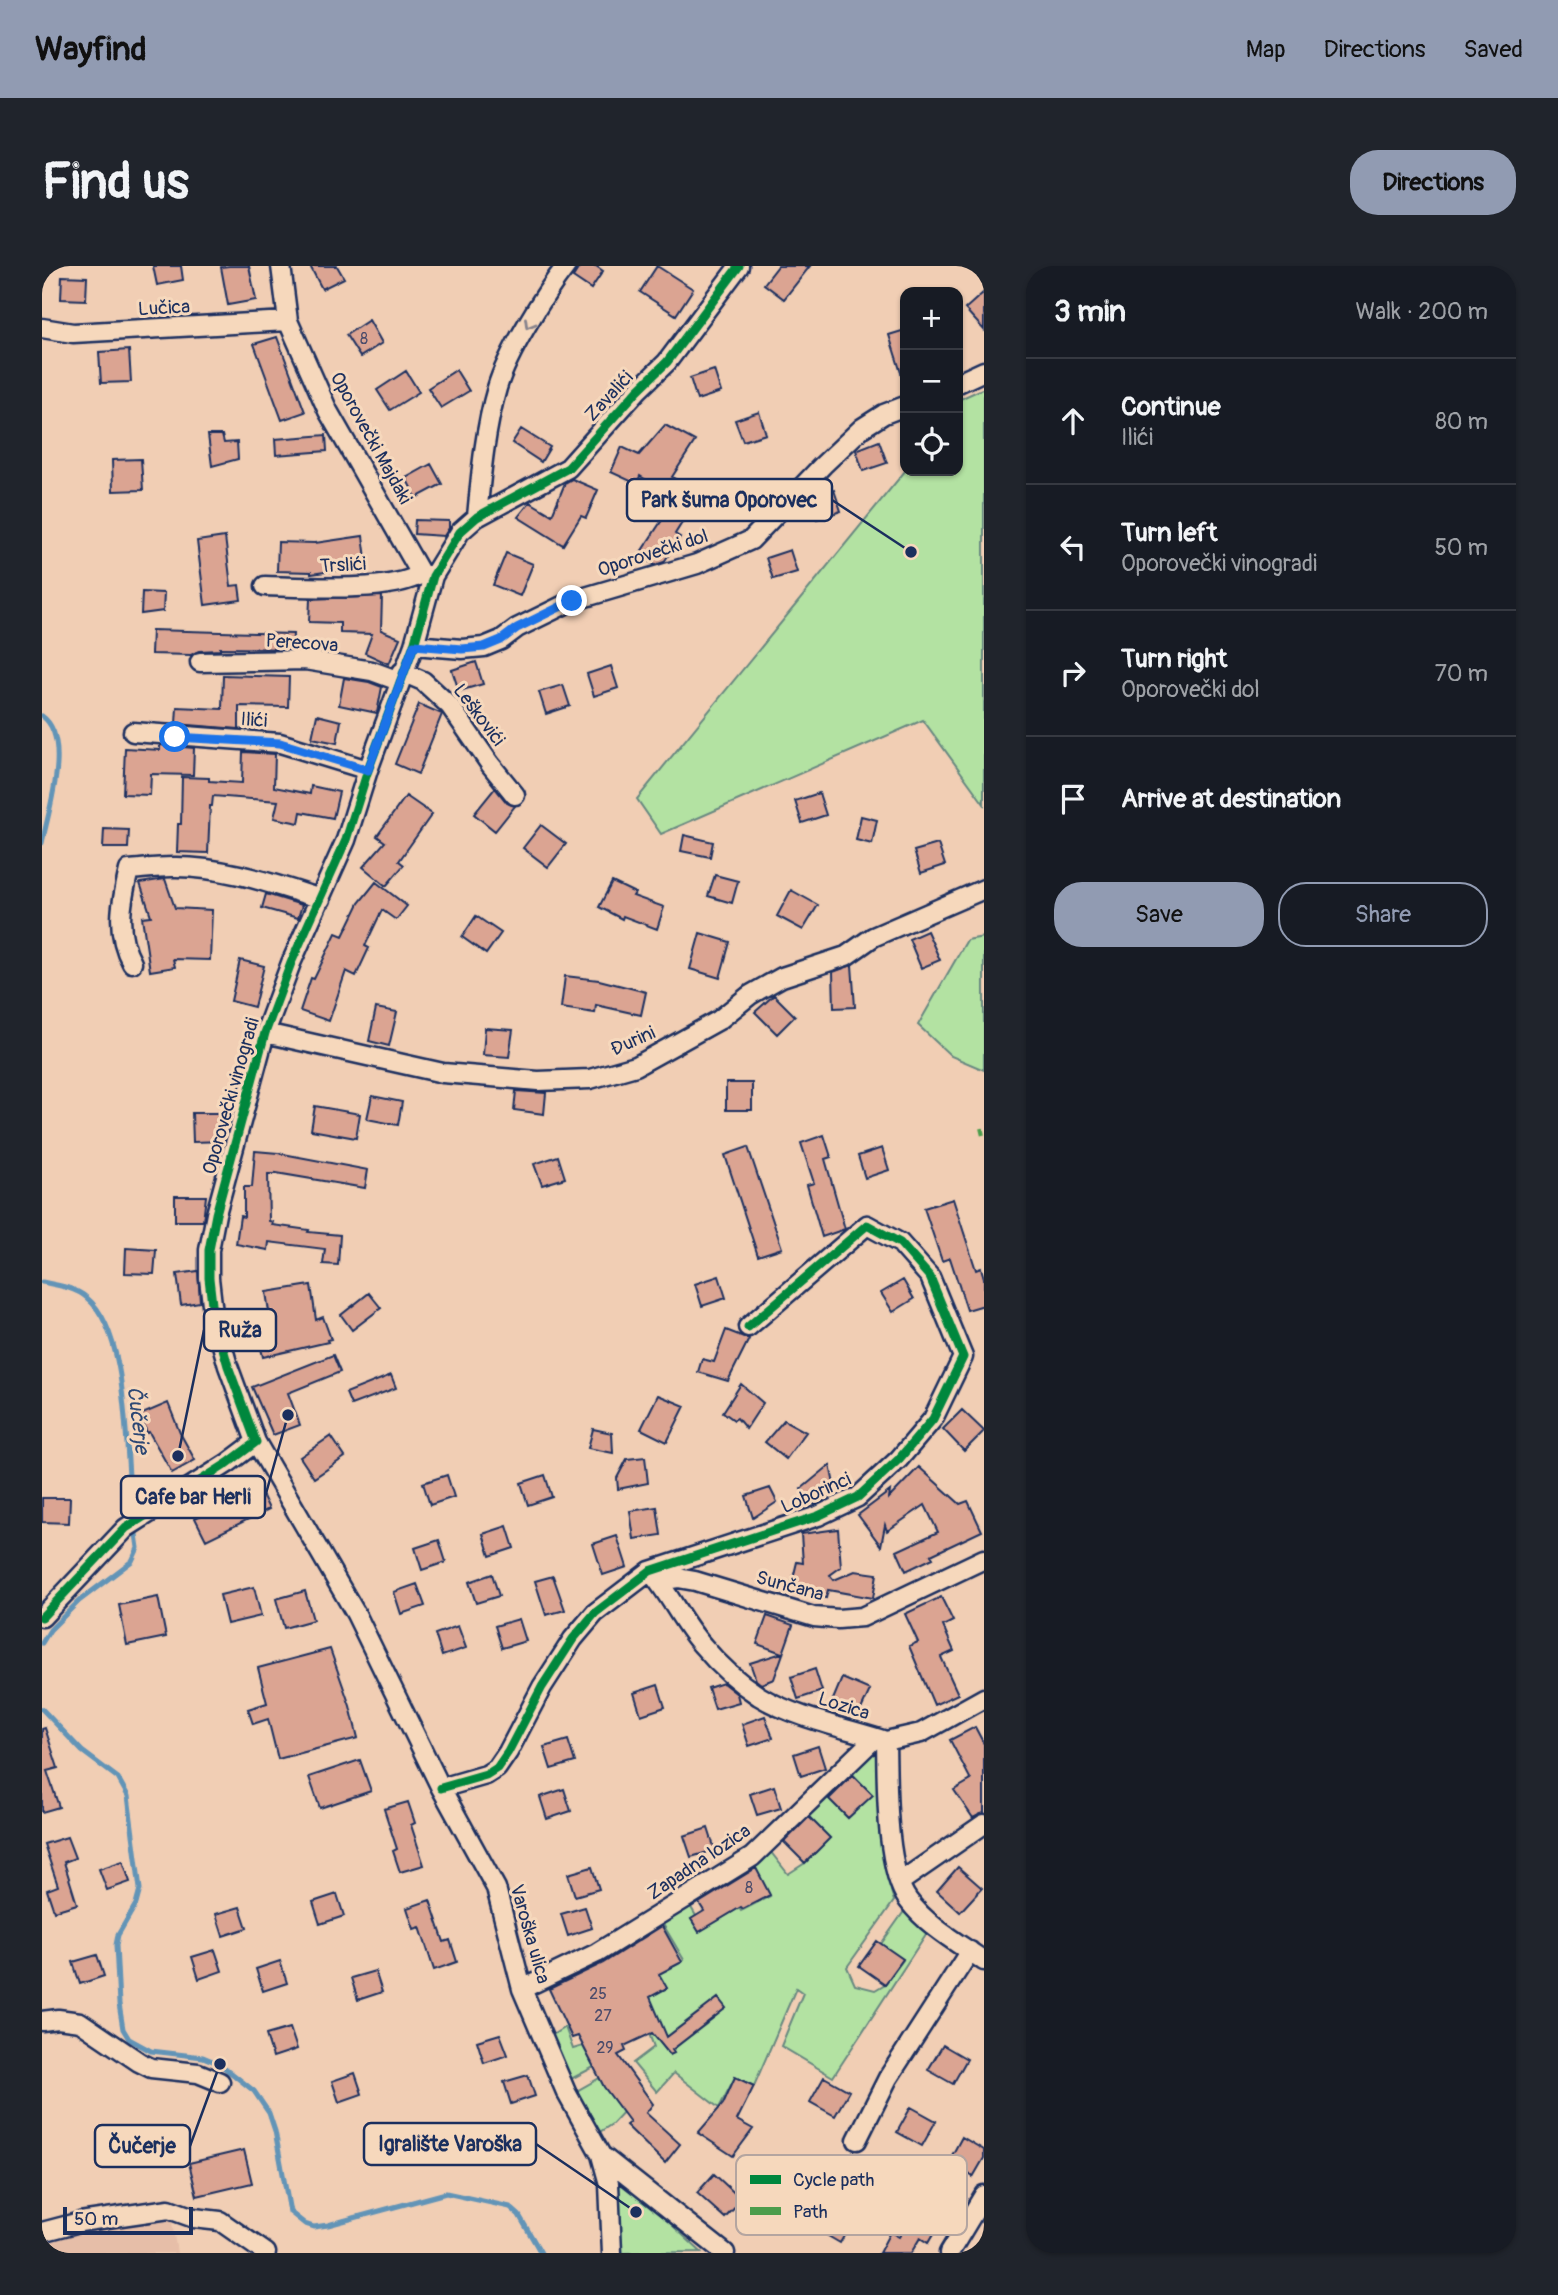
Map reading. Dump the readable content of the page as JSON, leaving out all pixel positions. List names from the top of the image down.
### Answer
{
  "streets": {
    "street": [
      "Lučica",
      "Zavalići",
      "Oporovečki Majdaki",
      "Oporovečki dol",
      "Trslići",
      "Perecova",
      "Leškovići",
      "Ilići",
      "Đurini",
      "Oporovečki vinogradi",
      "Loborinci",
      "Sunčana",
      "Lozica",
      "Zapadna lozica",
      "Varoška ulica"
    ]
  },
  "crossings": [
    ["Lučica", "Oporovečki Majdaki"],
    ["Zavalići", "Oporovečki vinogradi"],
    ["Oporovečki Majdaki", "Trslići"],
    ["Oporovečki Majdaki", "Oporovečki vinogradi"],
    ["Oporovečki dol", "Oporovečki vinogradi"],
    ["Trslići", "Oporovečki vinogradi"],
    ["Perecova", "Leškovići"],
    ["Perecova", "Oporovečki vinogradi"],
    ["Leškovići", "Oporovečki vinogradi"],
    ["Ilići", "Oporovečki vinogradi"],
    ["Đurini", "Oporovečki vinogradi"],
    ["Oporovečki vinogradi", "Varoška ulica"],
    ["Loborinci", "Sunčana"],
    ["Loborinci", "Lozica"],
    ["Loborinci", "Varoška ulica"],
    ["Sunčana", "Lozica"],
    ["Lozica", "Zapadna lozica"],
    ["Zapadna lozica", "Varoška ulica"]
  ],
  "water": ["Čučerje"],
  "places": [
    "Park šuma Oporovec",
    "Cafe bar Herli",
    "Ruža",
    "Čučerje",
    "Igralište Varoška"
  ],
  "house_numbers": [
    "8",
    "8",
    "25",
    "27",
    "29"
  ],
  "legend": ["Cycle path", "Path"],
  "scale_bar": "50 m",
  "page": {
    "header": "Wayfind",
    "nav": ["Map", "Directions", "Saved"],
    "buttons": [
      "Directions",
      ["Save", "Share"]
    ],
    "title": "Find us",
    "heading": ["3 min", "Walk · 200 m"],
    "map_buttons": ["+", "−"],
    "list": [
      ["Continue", "Ilići", "80 m"],
      ["Turn left", "Oporovečki vinogradi", "50 m"],
      ["Turn right", "Oporovečki dol", "70 m"],
      "Arrive at destination"
    ],
    "scale": "50 m"
  }
}
